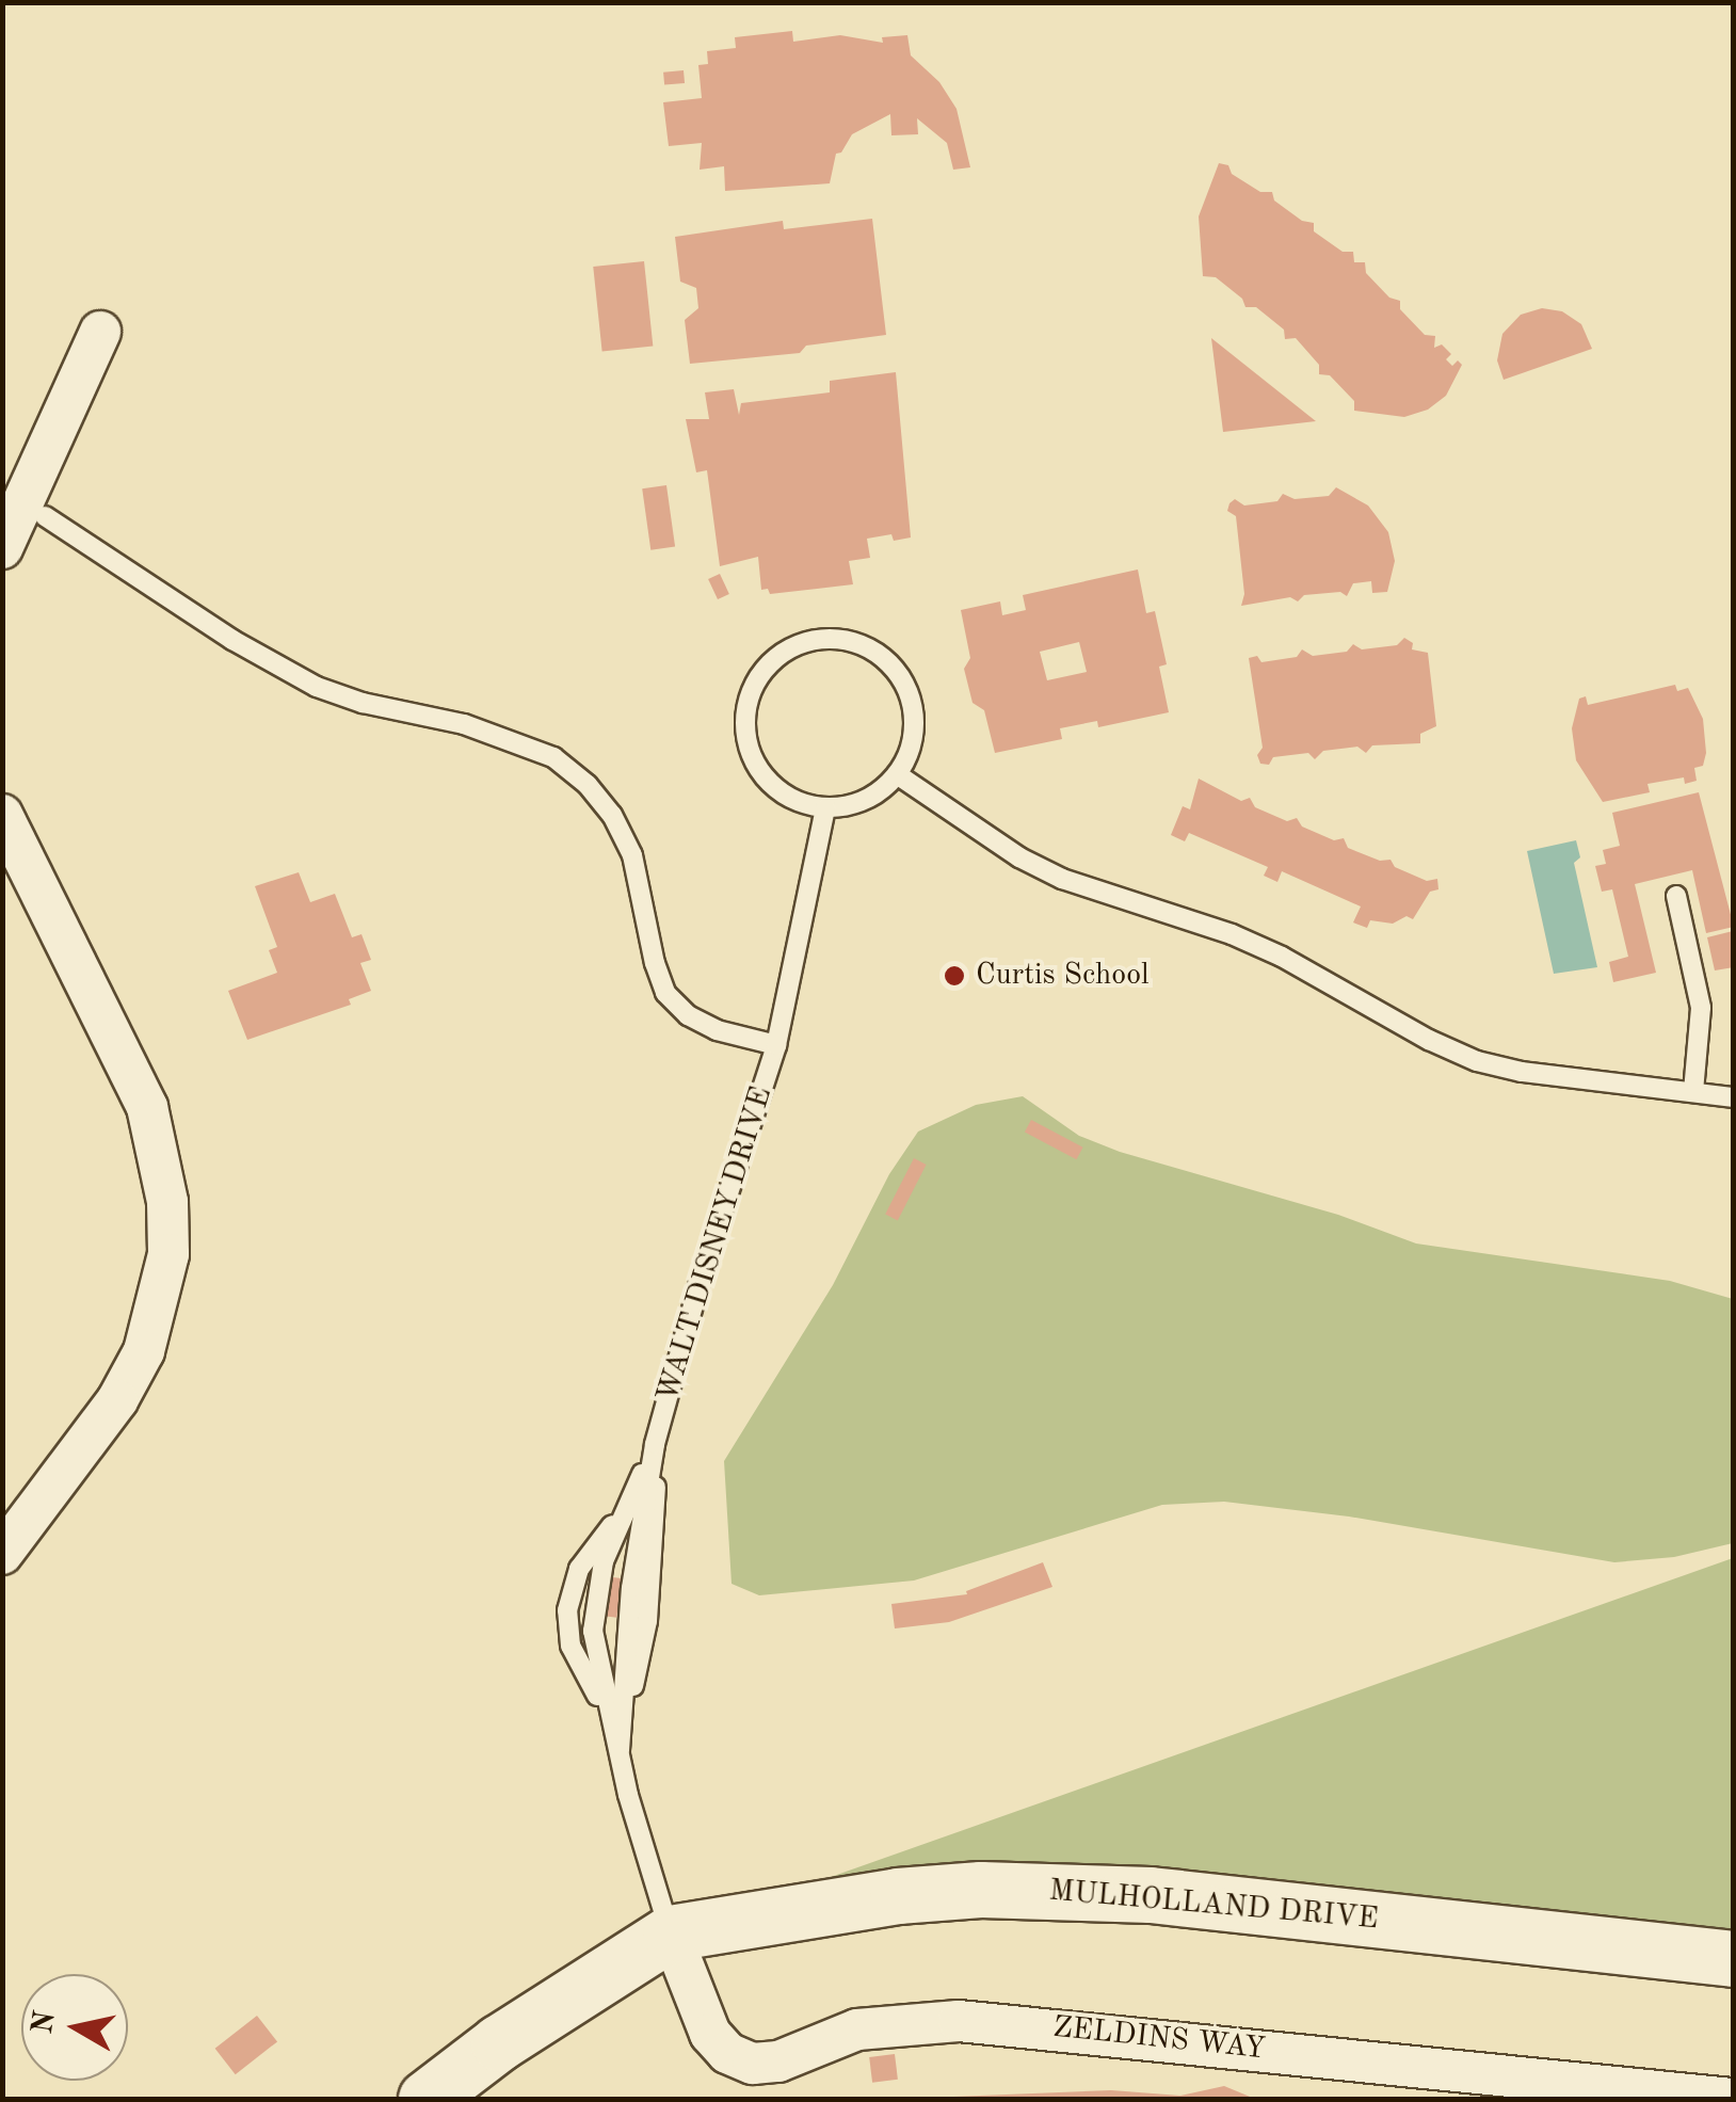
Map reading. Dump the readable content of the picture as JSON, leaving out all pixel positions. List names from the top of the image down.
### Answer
{
  "streets": {
    "main road": ["MULHOLLAND DRIVE"],
    "street": ["ZELDINS WAY"],
    "lane": ["WALT DISNEY DRIVE"]
  },
  "crossings": [
    ["WALT DISNEY DRIVE", "MULHOLLAND DRIVE"],
    ["WALT DISNEY DRIVE", "ZELDINS WAY"],
    ["MULHOLLAND DRIVE", "ZELDINS WAY"]
  ],
  "places": ["Curtis School"],
  "north": "left"
}
